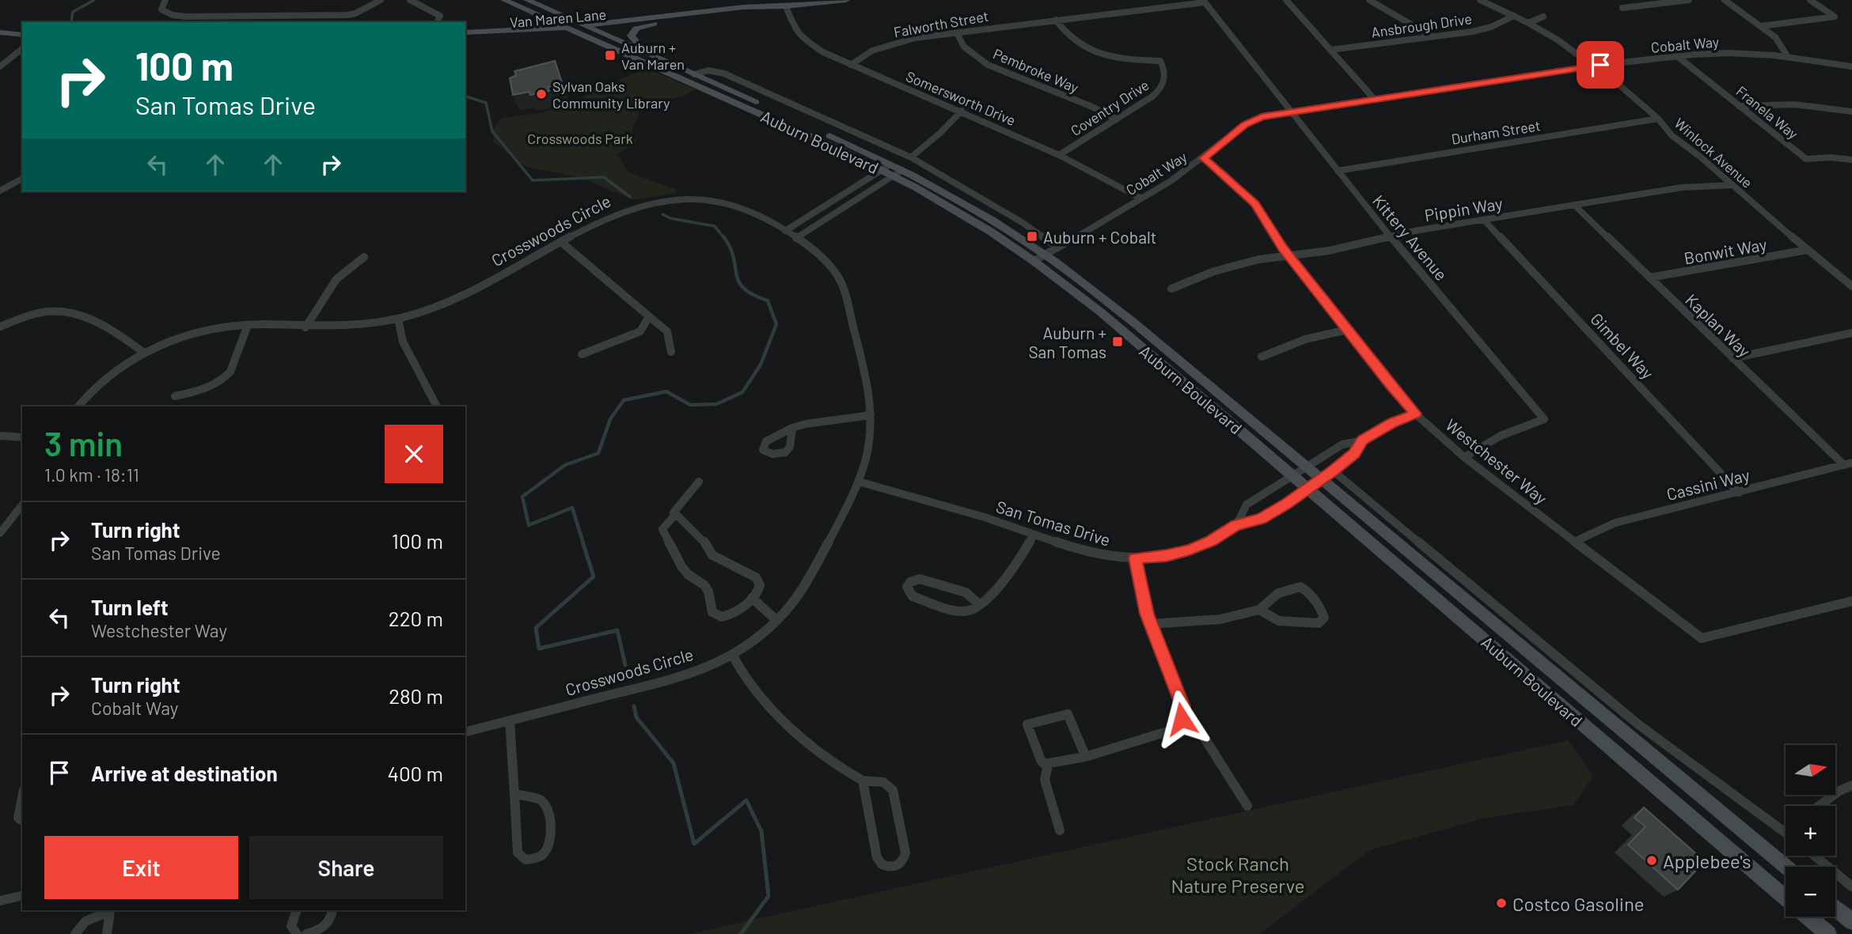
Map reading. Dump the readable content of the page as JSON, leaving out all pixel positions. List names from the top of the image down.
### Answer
{
  "streets": {
    "main road": ["Van Maren Lane", "Auburn Boulevard"],
    "street": [
      "Falworth Street",
      "Ansbrough Drive",
      "Cobalt Way",
      "Pembroke Way",
      "Somersworth Drive",
      "Coventry Drive",
      "Franela Way",
      "Durham Street",
      "Winlock Avenue",
      "Pippin Way",
      "Crosswoods Circle",
      "Kittery Avenue",
      "Bonwit Way",
      "Kaplan Way",
      "Gimbel Way",
      "Westchester Way",
      "Cassini Way",
      "San Tomas Drive"
    ]
  },
  "crossings": [
    ["Van Maren Lane", "Somersworth Drive"],
    ["Van Maren Lane", "Auburn Boulevard"],
    ["Falworth Street", "Pembroke Way"],
    ["Falworth Street", "Somersworth Drive"],
    ["Falworth Street", "Coventry Drive"],
    ["Falworth Street", "Kittery Avenue"],
    ["Ansbrough Drive", "Winlock Avenue"],
    ["Cobalt Way", "Somersworth Drive"],
    ["Cobalt Way", "Franela Way"],
    ["Cobalt Way", "Auburn Boulevard"],
    ["Cobalt Way", "Winlock Avenue"],
    ["Cobalt Way", "Kittery Avenue"],
    ["Cobalt Way", "Westchester Way"],
    ["Pembroke Way", "Coventry Drive"],
    ["Somersworth Drive", "Coventry Drive"],
    ["Durham Street", "Winlock Avenue"],
    ["Durham Street", "Kittery Avenue"],
    ["Auburn Boulevard", "San Tomas Drive"],
    ["Winlock Avenue", "Pippin Way"],
    ["Winlock Avenue", "Bonwit Way"],
    ["Pippin Way", "Kittery Avenue"],
    ["Pippin Way", "Kaplan Way"],
    ["Pippin Way", "Gimbel Way"],
    ["Pippin Way", "Westchester Way"],
    ["Crosswoods Circle", "San Tomas Drive"],
    ["Kittery Avenue", "Westchester Way"],
    ["Bonwit Way", "Kaplan Way"],
    ["Kaplan Way", "Cassini Way"],
    ["Gimbel Way", "Cassini Way"],
    ["Westchester Way", "Cassini Way"],
    ["Westchester Way", "San Tomas Drive"]
  ],
  "parks": ["Crosswoods Park", "Stock Ranch Nature Preserve"],
  "places": {
    "transit": ["Auburn + Van Maren", "Auburn + Cobalt", "Auburn + San Tomas"],
    "other": ["Sylvan Oaks Community Library", "Applebee's", "Costco Gasoline"]
  },
  "north": "right",
  "page": {
    "turn": ["100 m", "San Tomas Drive"],
    "heading": ["3 min", "1.0 km · 18:11"],
    "list": [
      {
        "name": "Turn right",
        "note": "San Tomas Drive",
        "value": "100 m"
      },
      {
        "name": "Turn left",
        "note": "Westchester Way",
        "value": "220 m"
      },
      {
        "name": "Turn right",
        "note": "Cobalt Way",
        "value": "280 m"
      },
      {
        "name": "Arrive at destination",
        "value": "400 m"
      }
    ],
    "map_buttons": ["+", "−"],
    "buttons": ["Exit", "Share"]
  }
}
